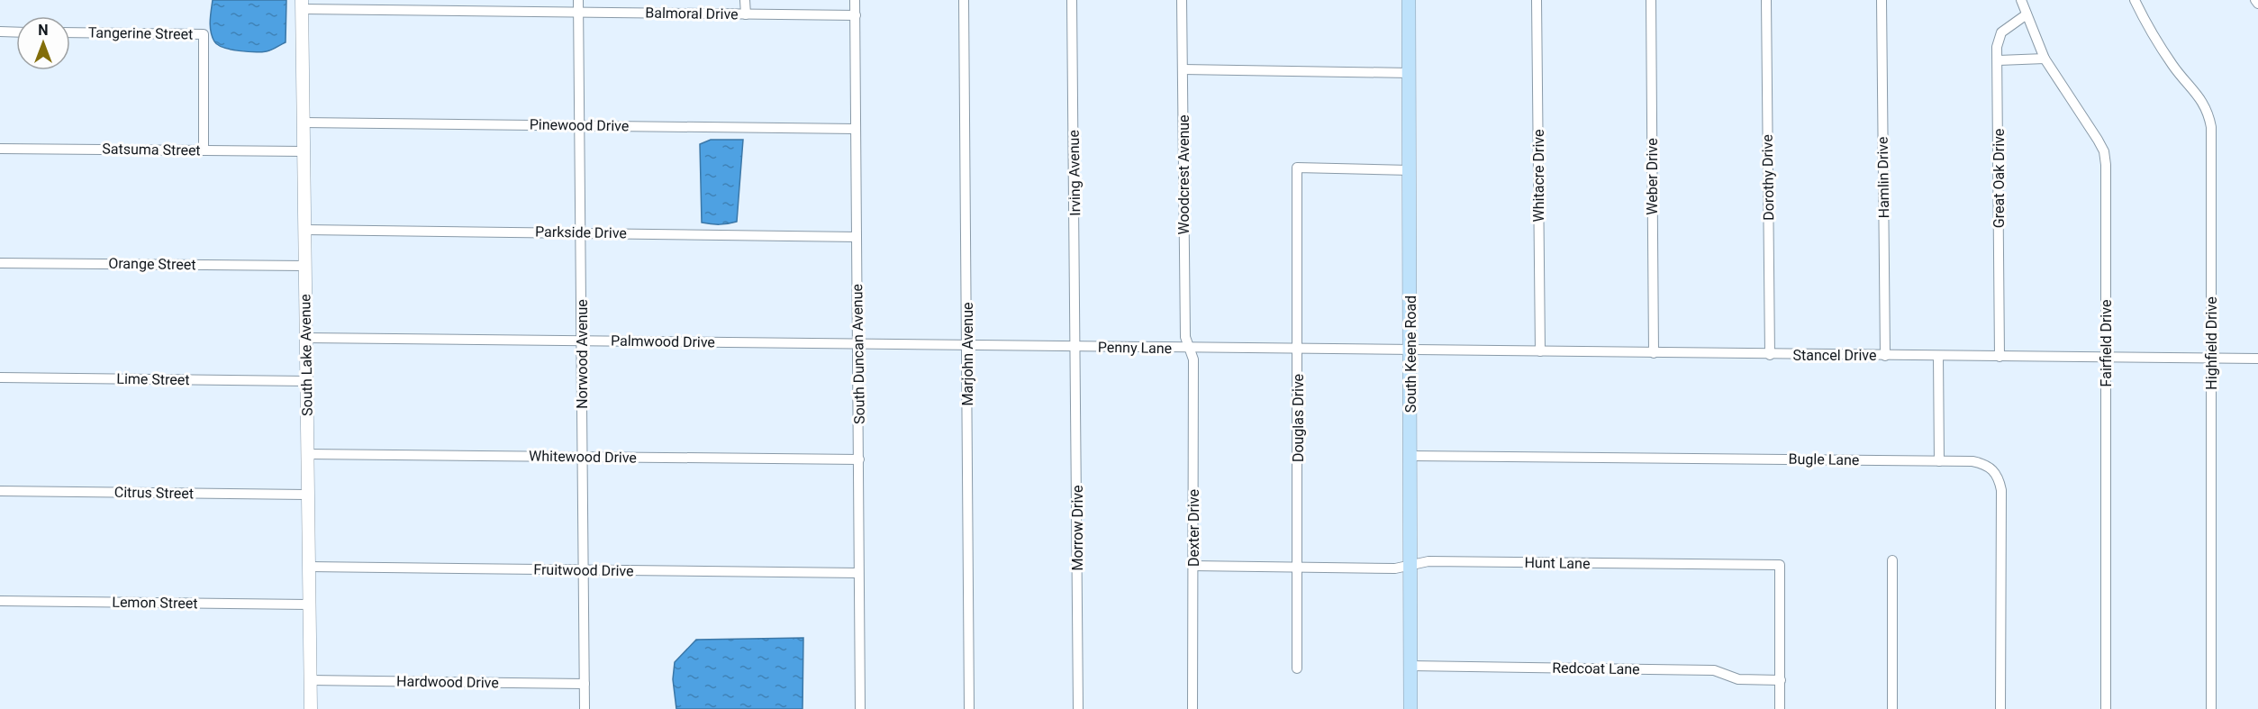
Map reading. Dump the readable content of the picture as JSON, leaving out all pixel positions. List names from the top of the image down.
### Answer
{
  "streets": {
    "main road": ["South Keene Road"],
    "street": [
      "Balmoral Drive",
      "Tangerine Street",
      "Pinewood Drive",
      "Satsuma Street",
      "Irving Avenue",
      "Woodcrest Avenue",
      "Whitacre Drive",
      "Weber Drive",
      "Dorothy Drive",
      "Hamlin Drive",
      "Great Oak Drive",
      "Parkside Drive",
      "Orange Street",
      "Palmwood Drive",
      "Fairfield Drive",
      "Highfield Drive",
      "Penny Lane",
      "Norwood Avenue",
      "South Duncan Avenue",
      "Marjohn Avenue",
      "South Lake Avenue",
      "Stancel Drive",
      "Lime Street",
      "Douglas Drive",
      "Whitewood Drive",
      "Bugle Lane",
      "Citrus Street",
      "Morrow Drive",
      "Dexter Drive",
      "Hunt Lane",
      "Fruitwood Drive",
      "Lemon Street",
      "Redcoat Lane",
      "Hardwood Drive"
    ]
  },
  "crossings": [
    ["Balmoral Drive", "Norwood Avenue"],
    ["Balmoral Drive", "South Duncan Avenue"],
    ["Balmoral Drive", "South Lake Avenue"],
    ["Tangerine Street", "Satsuma Street"],
    ["Pinewood Drive", "Norwood Avenue"],
    ["Pinewood Drive", "South Duncan Avenue"],
    ["Pinewood Drive", "South Lake Avenue"],
    ["Satsuma Street", "South Lake Avenue"],
    ["Irving Avenue", "Penny Lane"],
    ["Irving Avenue", "Morrow Drive"],
    ["Woodcrest Avenue", "Penny Lane"],
    ["Woodcrest Avenue", "Dexter Drive"],
    ["Whitacre Drive", "Stancel Drive"],
    ["Weber Drive", "Stancel Drive"],
    ["Dorothy Drive", "Stancel Drive"],
    ["Hamlin Drive", "Stancel Drive"],
    ["Great Oak Drive", "Fairfield Drive"],
    ["Great Oak Drive", "Stancel Drive"],
    ["Parkside Drive", "Norwood Avenue"],
    ["Parkside Drive", "South Duncan Avenue"],
    ["Parkside Drive", "South Lake Avenue"],
    ["Orange Street", "South Lake Avenue"],
    ["Palmwood Drive", "Penny Lane"],
    ["Palmwood Drive", "Norwood Avenue"],
    ["Palmwood Drive", "South Duncan Avenue"],
    ["Palmwood Drive", "South Lake Avenue"],
    ["Fairfield Drive", "Stancel Drive"],
    ["Highfield Drive", "Stancel Drive"],
    ["Penny Lane", "South Duncan Avenue"],
    ["Penny Lane", "Marjohn Avenue"],
    ["Penny Lane", "South Keene Road"],
    ["Penny Lane", "Stancel Drive"],
    ["Penny Lane", "Douglas Drive"],
    ["Penny Lane", "Morrow Drive"],
    ["Penny Lane", "Dexter Drive"],
    ["Norwood Avenue", "Whitewood Drive"],
    ["Norwood Avenue", "Fruitwood Drive"],
    ["Norwood Avenue", "Hardwood Drive"],
    ["South Duncan Avenue", "Whitewood Drive"],
    ["South Duncan Avenue", "Fruitwood Drive"],
    ["South Keene Road", "Stancel Drive"],
    ["South Keene Road", "Douglas Drive"],
    ["South Keene Road", "Bugle Lane"],
    ["South Keene Road", "Hunt Lane"],
    ["South Keene Road", "Redcoat Lane"],
    ["South Lake Avenue", "Lime Street"],
    ["South Lake Avenue", "Whitewood Drive"],
    ["South Lake Avenue", "Citrus Street"],
    ["South Lake Avenue", "Fruitwood Drive"],
    ["South Lake Avenue", "Lemon Street"],
    ["South Lake Avenue", "Hardwood Drive"],
    ["Douglas Drive", "Hunt Lane"],
    ["Dexter Drive", "Hunt Lane"],
    ["Hunt Lane", "Redcoat Lane"]
  ],
  "north": "top"
}
